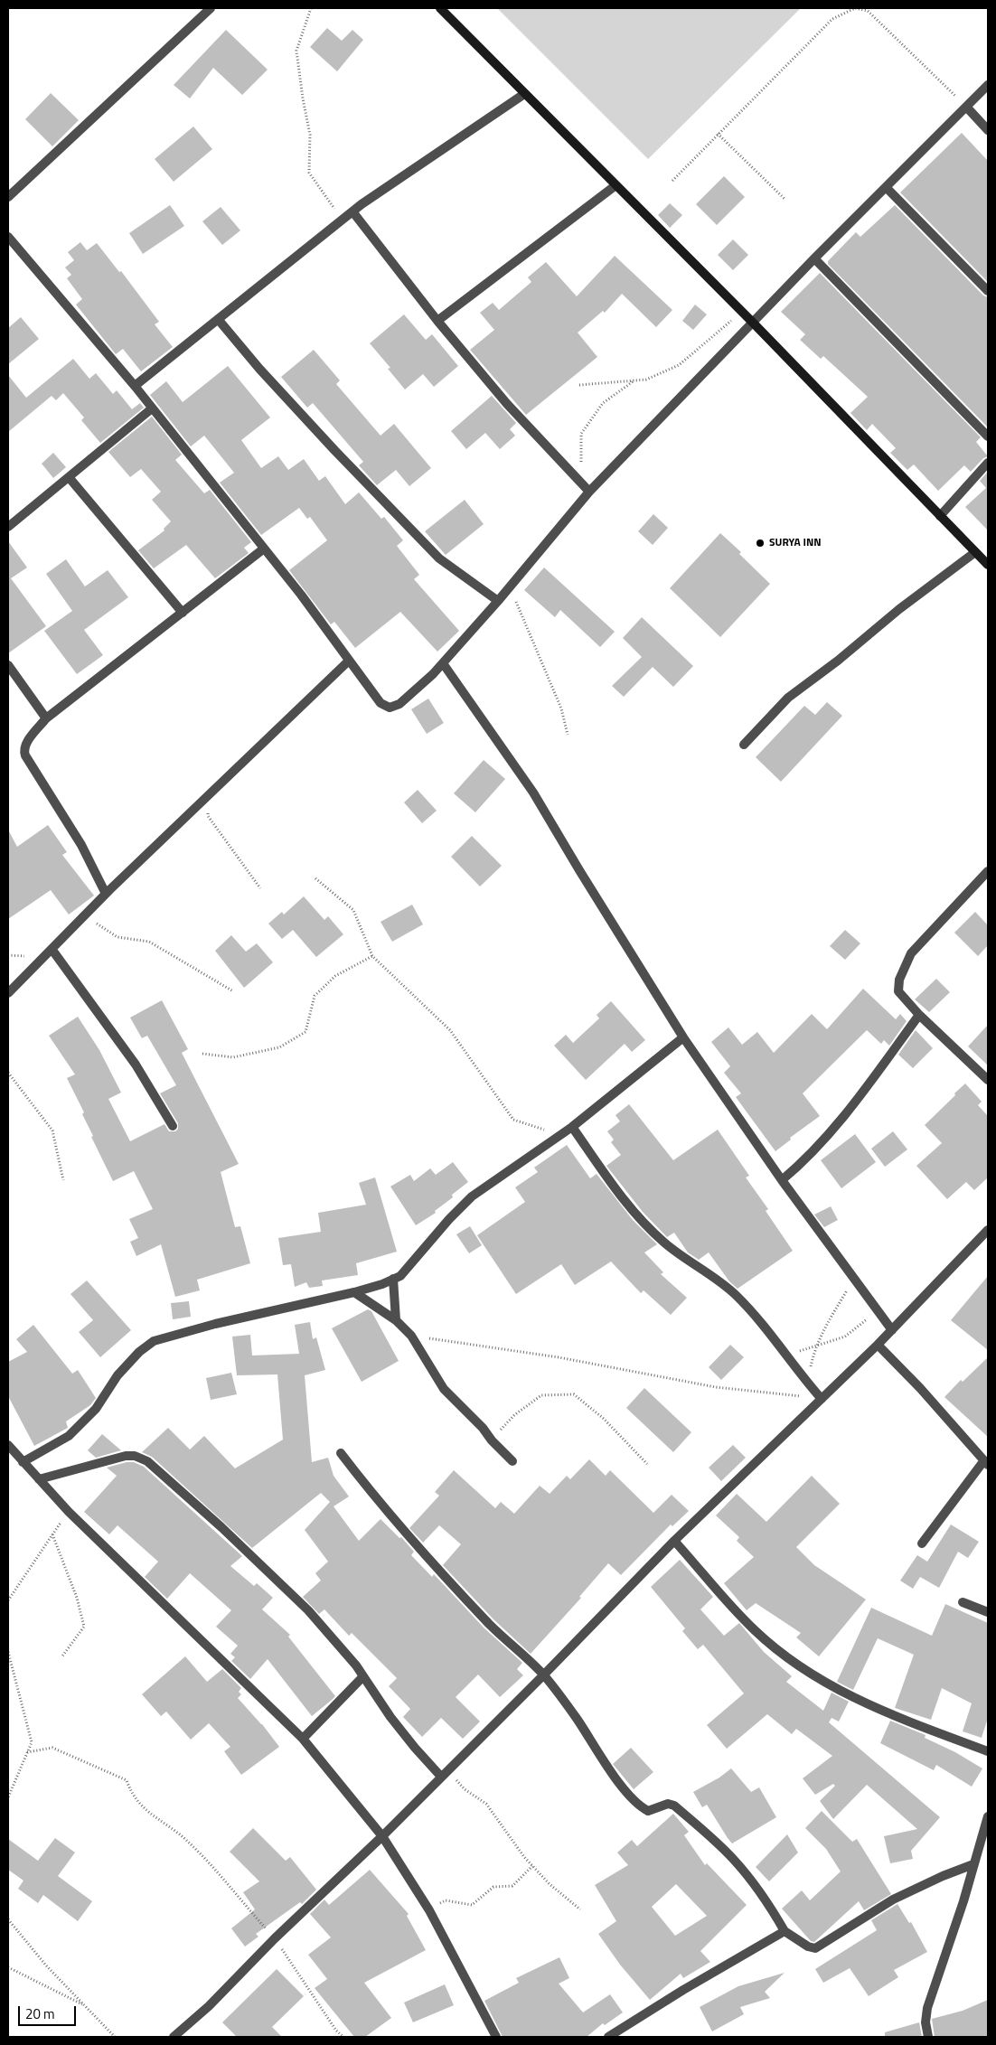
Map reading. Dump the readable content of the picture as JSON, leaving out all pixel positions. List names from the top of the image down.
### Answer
{
  "places": ["SURYA INN"],
  "scale_bar": "20 m"
}
